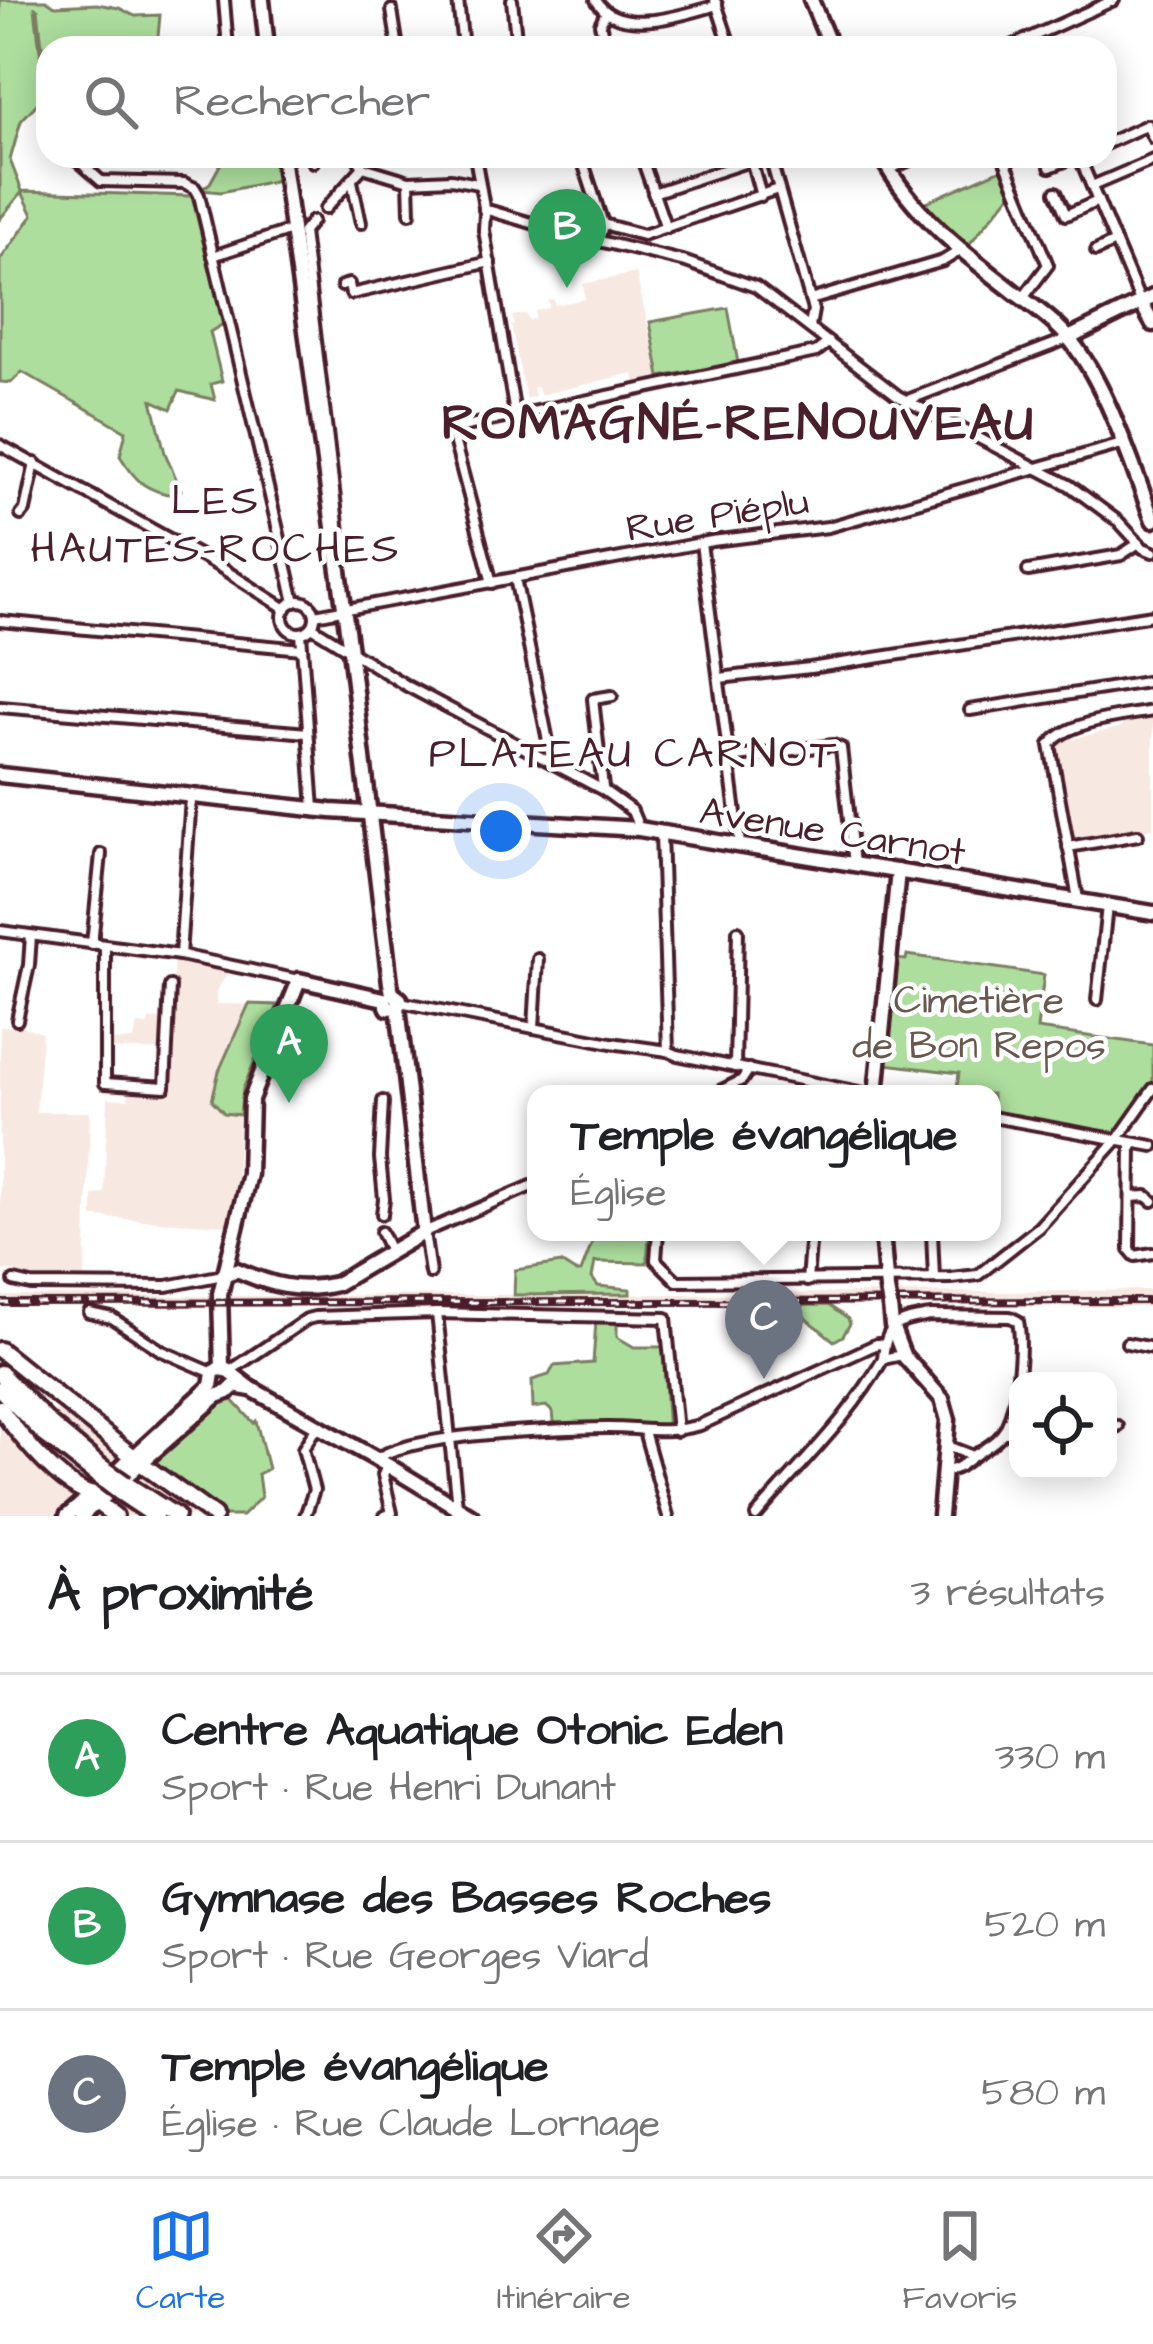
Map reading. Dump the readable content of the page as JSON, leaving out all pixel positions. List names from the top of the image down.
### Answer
{
  "streets": {
    "street": ["Rue Piéplu", "Avenue Carnot"]
  },
  "districts": ["ROMAGNÉ-RENOUVEAU", "LES HAUTES-ROCHES", "PLATEAU CARNOT"],
  "parks": ["Cimetière de Bon Repos"],
  "page": {
    "search": "Rechercher",
    "pins": ["B", "A", "C"],
    "popup": ["Temple évangélique", "Église"],
    "heading": ["À proximité", "3 résultats"],
    "list": [
      {
        "mark": "A",
        "name": "Centre Aquatique Otonic Eden",
        "note": "Sport · Rue Henri Dunant",
        "value": "330 m"
      },
      {
        "mark": "B",
        "name": "Gymnase des Basses Roches",
        "note": "Sport · Rue Georges Viard",
        "value": "520 m"
      },
      {
        "mark": "C",
        "name": "Temple évangélique",
        "note": "Église · Rue Claude Lornage",
        "value": "580 m"
      }
    ],
    "nav": ["Carte", "Itinéraire", "Favoris"]
  }
}
